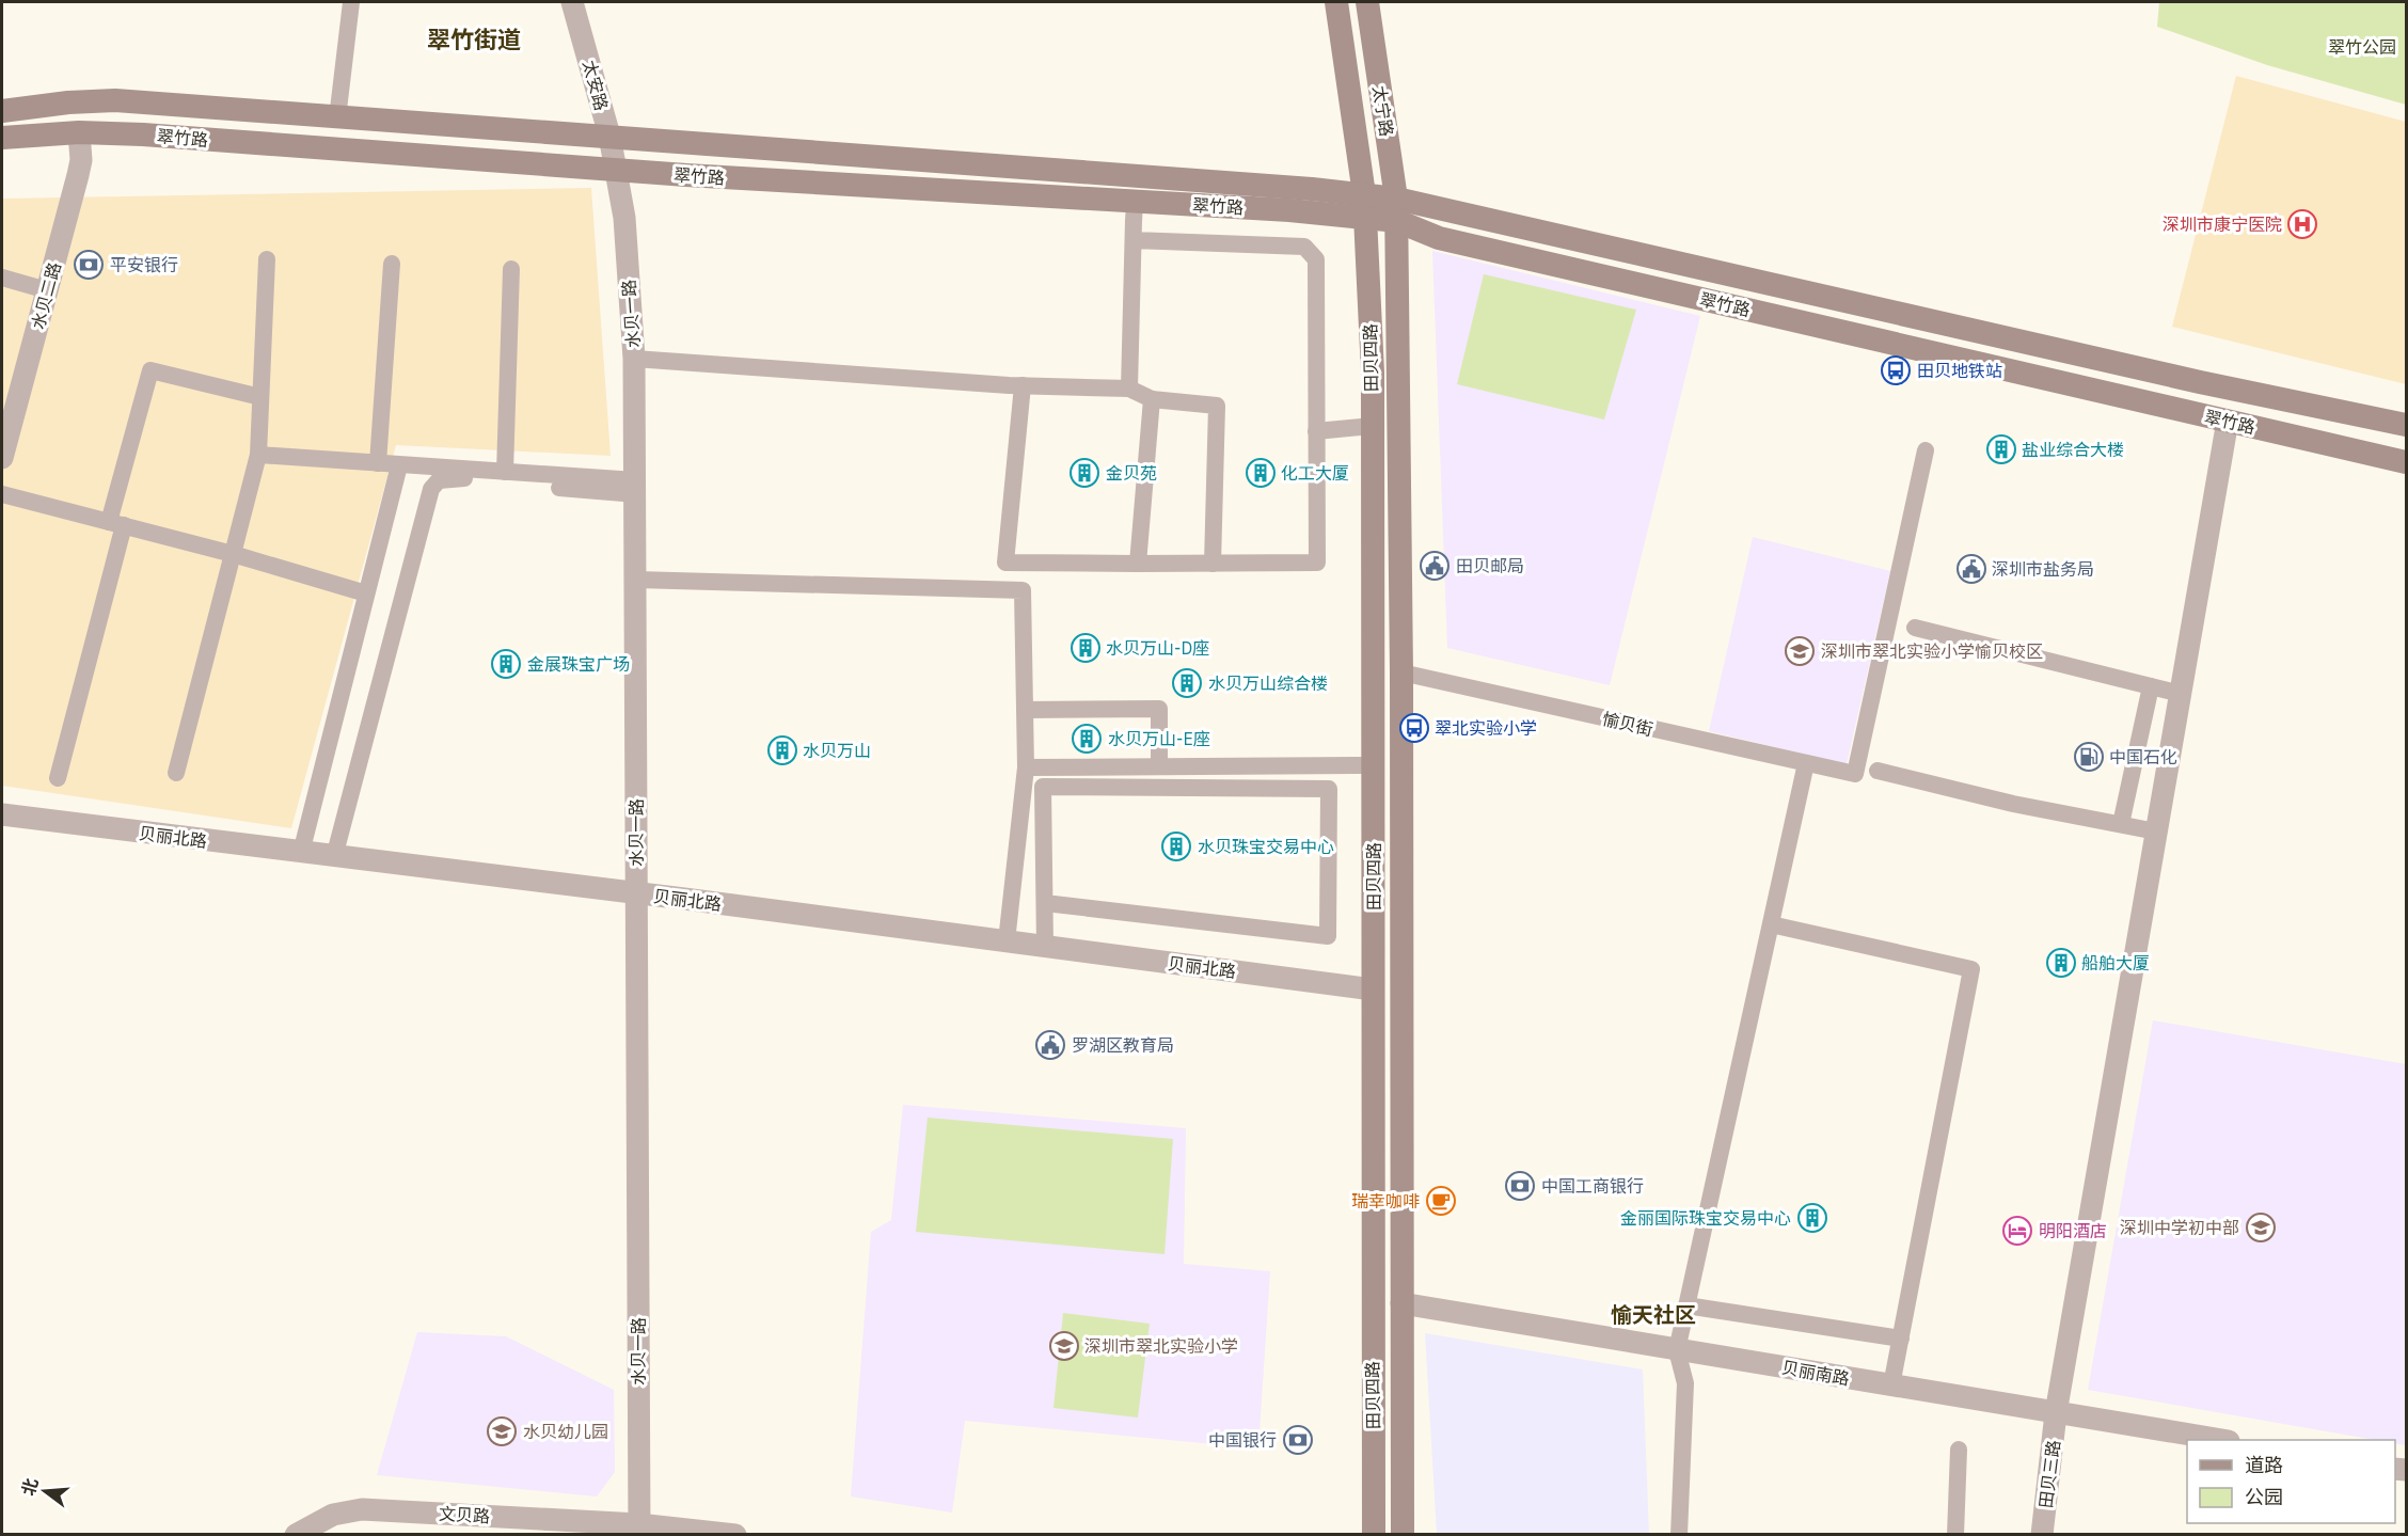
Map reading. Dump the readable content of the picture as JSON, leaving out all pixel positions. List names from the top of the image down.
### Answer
{
  "streets": {
    "main road": ["太宁路", "翠竹路", "田贝四路"],
    "street": [
      "太安路",
      "水贝二路",
      "水贝一路",
      "愉贝街",
      "贝丽北路",
      "贝丽南路",
      "田贝三路",
      "文贝路"
    ]
  },
  "crossings": [
    ["太安路", "翠竹路"],
    ["太安路", "水贝一路"],
    ["太宁路", "翠竹路"],
    ["太宁路", "田贝四路"],
    ["翠竹路", "水贝二路"],
    ["翠竹路", "水贝一路"],
    ["翠竹路", "田贝四路"],
    ["翠竹路", "田贝三路"],
    ["水贝一路", "贝丽北路"],
    ["水贝一路", "文贝路"],
    ["田贝四路", "愉贝街"],
    ["田贝四路", "贝丽北路"],
    ["田贝四路", "贝丽南路"],
    ["贝丽南路", "田贝三路"]
  ],
  "districts": ["翠竹街道", "愉天社区"],
  "parks": ["翠竹公园"],
  "places": {
    "hospital": ["深圳市康宁医院"],
    "bank": ["平安银行", "中国工商银行", "中国银行"],
    "bus stop": ["田贝地铁站", "翠北实验小学"],
    "building": [
      "盐业综合大楼",
      "金贝苑",
      "化工大厦",
      "水贝万山-D座",
      "金展珠宝广场",
      "水贝万山综合楼",
      "水贝万山-E座",
      "水贝万山",
      "水贝珠宝交易中心",
      "船舶大厦",
      "金丽国际珠宝交易中心"
    ],
    "public building": ["田贝邮局", "深圳市盐务局", "罗湖区教育局"],
    "school or university": [
      "深圳市翠北实验小学愉贝校区",
      "深圳中学初中部",
      "深圳市翠北实验小学",
      "水贝幼儿园"
    ],
    "fuel station": ["中国石化"],
    "cafe": ["瑞幸咖啡"],
    "hotel": ["明阳酒店"]
  },
  "legend": ["道路", "公园"],
  "north": "left"
}
